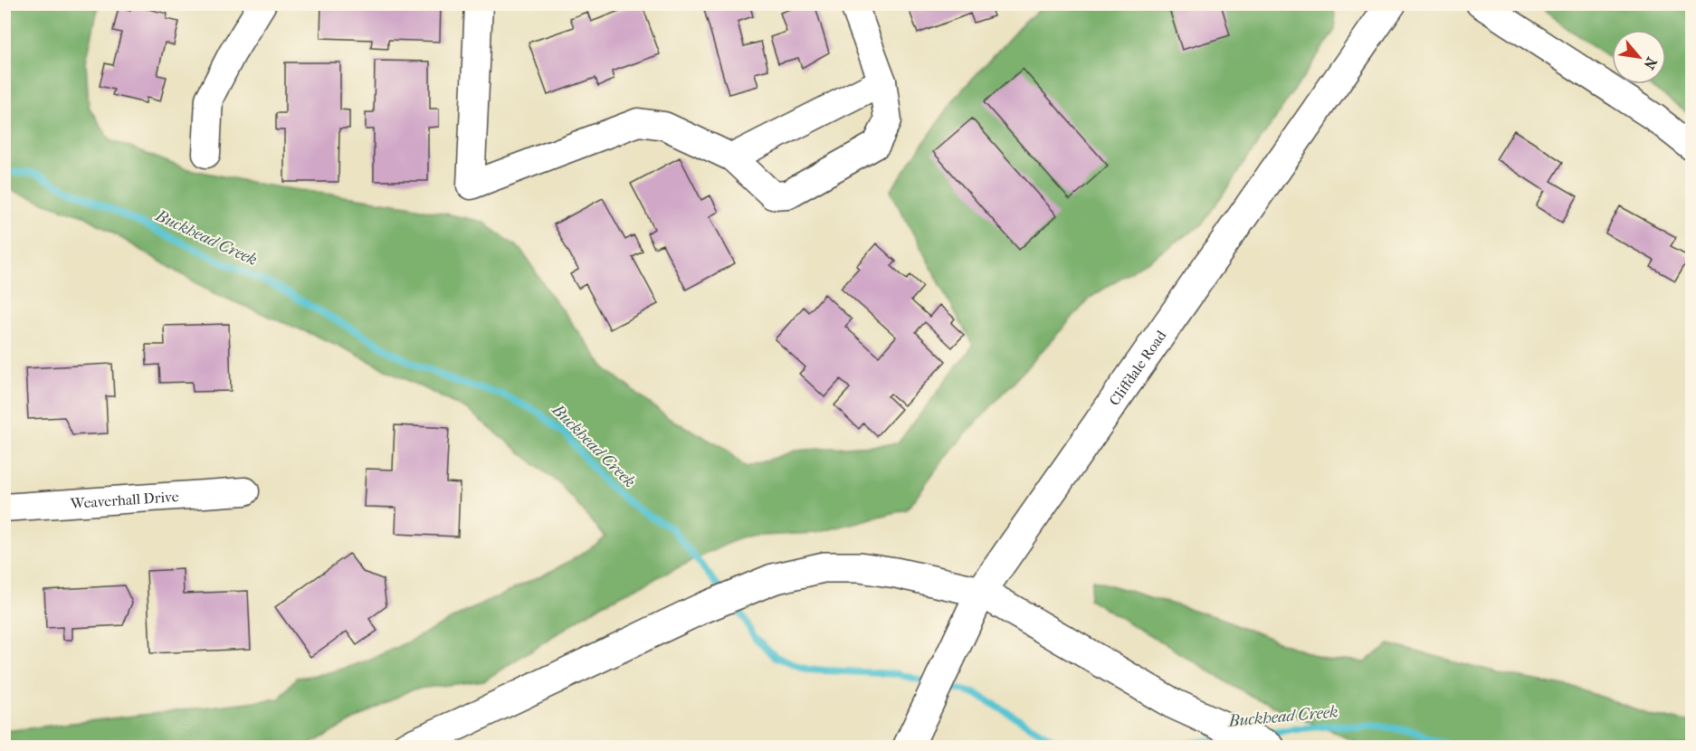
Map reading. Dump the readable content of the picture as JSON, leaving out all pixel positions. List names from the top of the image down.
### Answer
{
  "streets": {
    "main road": ["Cliffdale Road"],
    "street": ["Weaverhall Drive"]
  },
  "water": ["Buckhead Creek"],
  "north": "bottom right"
}
